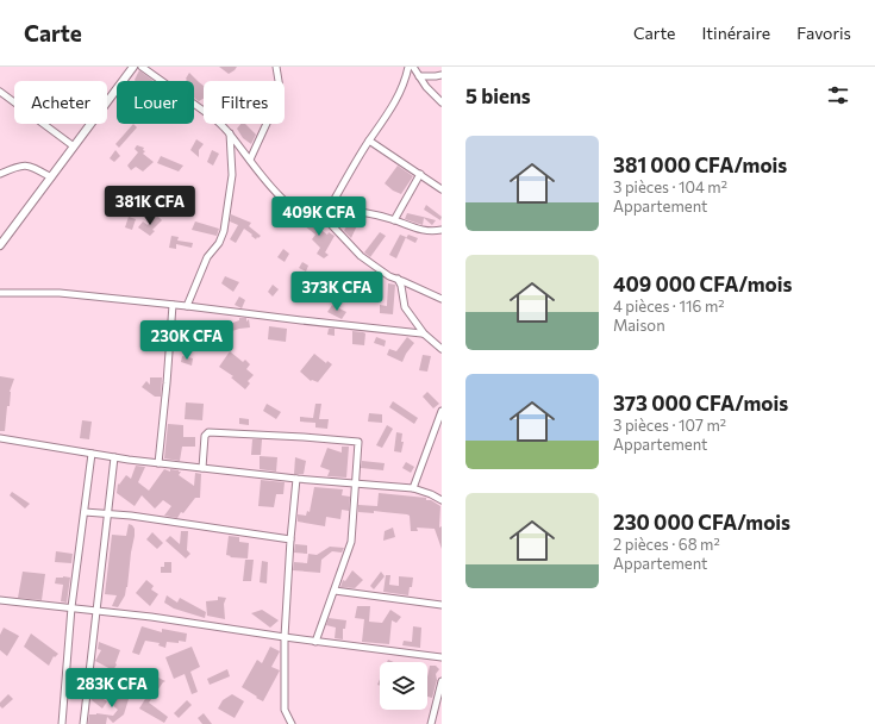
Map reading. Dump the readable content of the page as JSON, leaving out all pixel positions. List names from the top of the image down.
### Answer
{
  "page": {
    "header": "Carte",
    "nav": ["Carte", "Itinéraire", "Favoris"],
    "heading": "5 biens",
    "chip": ["Acheter", "Louer", "Filtres"],
    "list": [
      {
        "name": "381 000 CFA/mois",
        "note": "3 pièces · 104 m² · Appartement"
      },
      {
        "name": "409 000 CFA/mois",
        "note": "4 pièces · 116 m² · Maison"
      },
      {
        "name": "373 000 CFA/mois",
        "note": "3 pièces · 107 m² · Appartement"
      },
      {
        "name": "230 000 CFA/mois",
        "note": "2 pièces · 68 m² · Appartement"
      }
    ],
    "price": [
      "381K CFA",
      "409K CFA",
      "373K CFA",
      "230K CFA",
      "283K CFA"
    ]
  }
}
